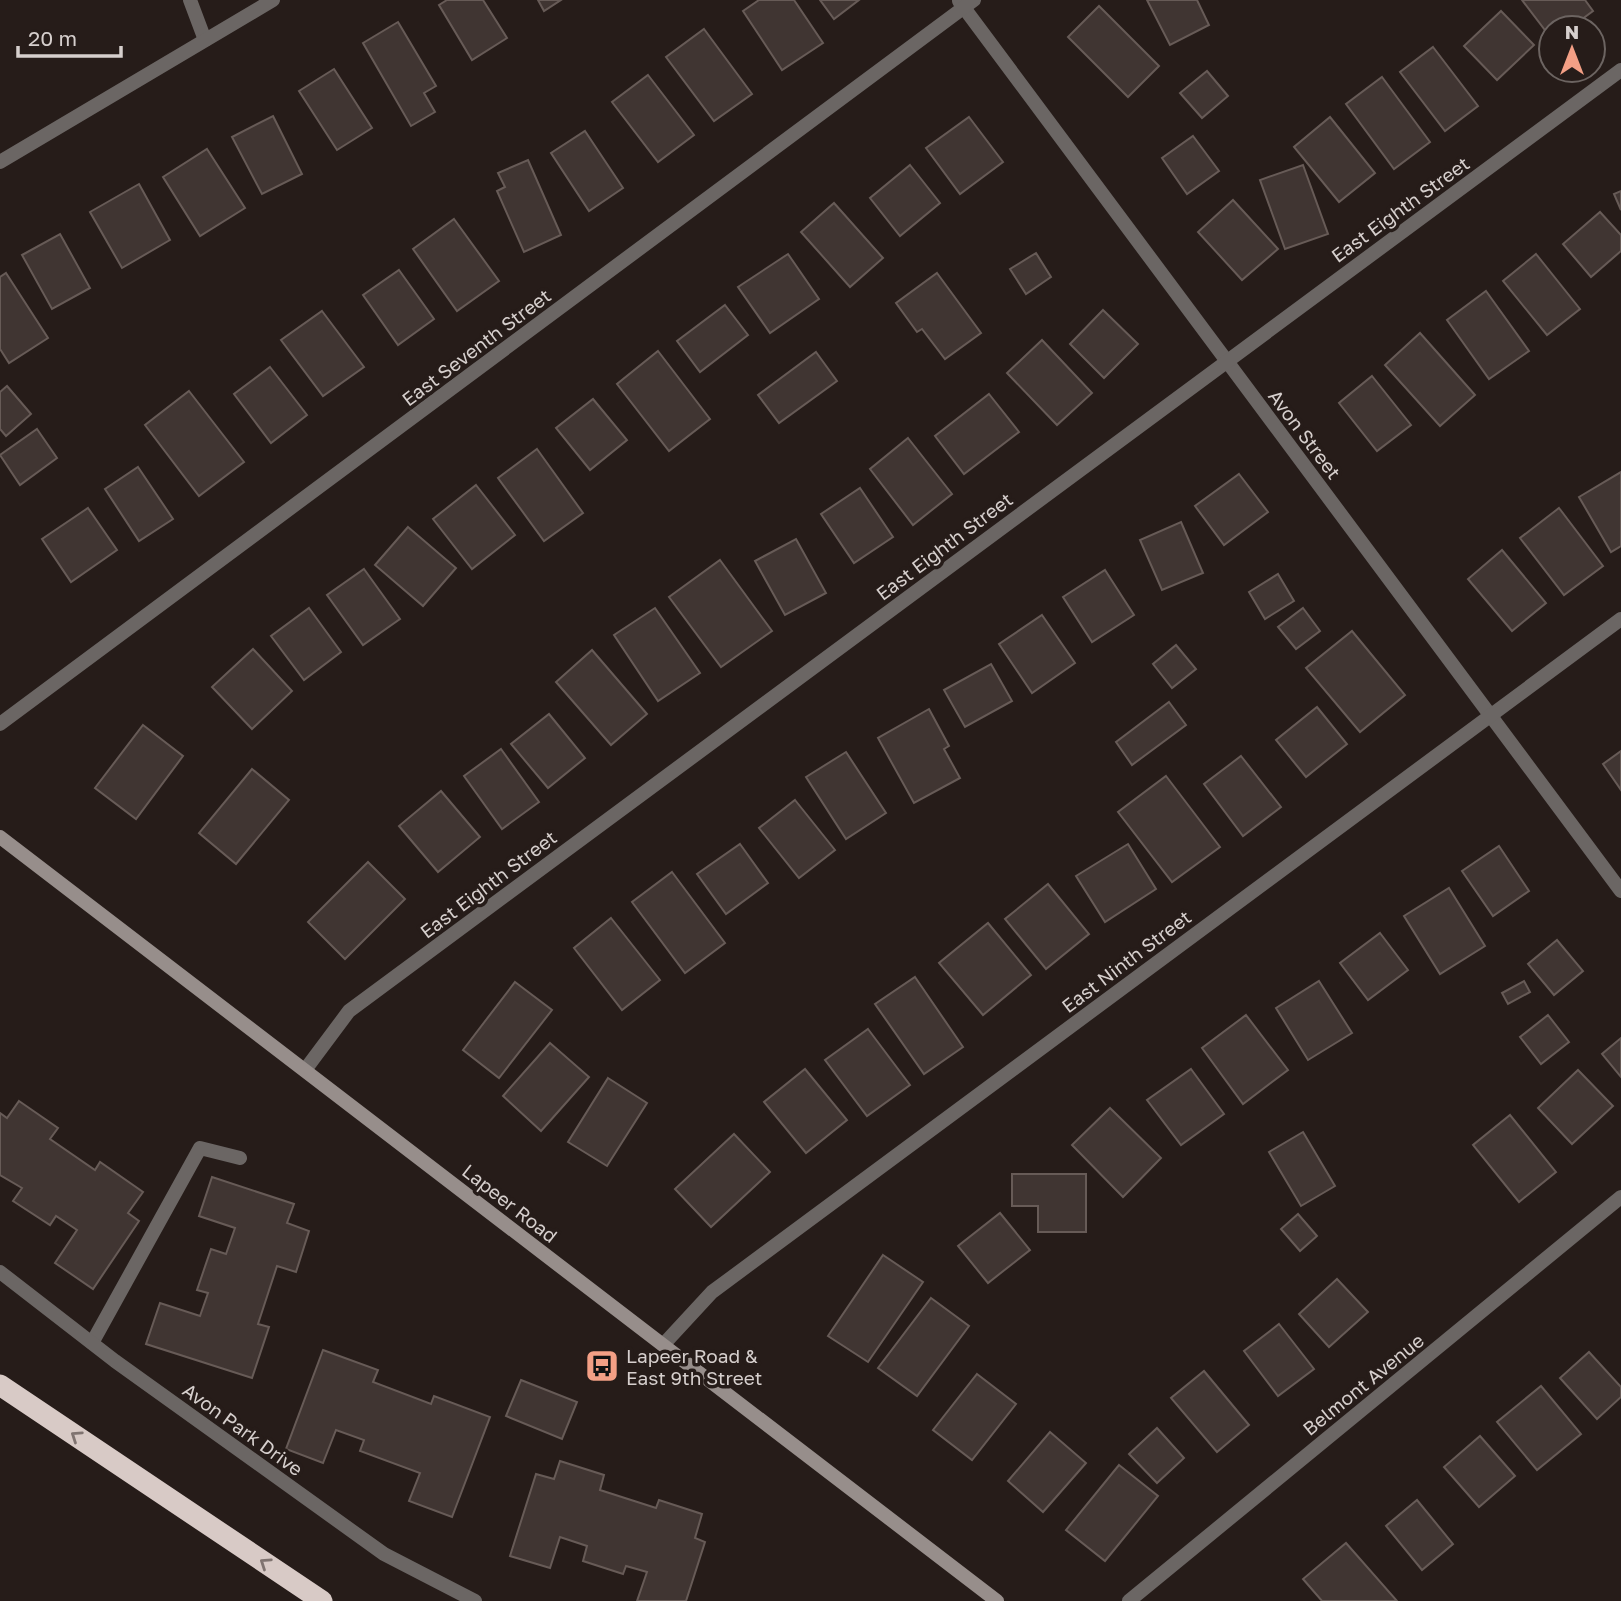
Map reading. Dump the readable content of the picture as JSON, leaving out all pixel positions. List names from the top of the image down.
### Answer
{
  "streets": {
    "main road": ["Lapeer Road"],
    "street": [
      "East Eighth Street",
      "East Seventh Street",
      "Avon Street",
      "East Ninth Street",
      "Belmont Avenue",
      "Avon Park Drive"
    ]
  },
  "crossings": [
    ["East Eighth Street", "Avon Street"],
    ["East Eighth Street", "Lapeer Road"],
    ["East Seventh Street", "Avon Street"],
    ["Avon Street", "East Ninth Street"],
    ["East Ninth Street", "Lapeer Road"]
  ],
  "places": {
    "bus stop": ["Lapeer Road & East 9th Street"]
  },
  "scale_bar": "20 m",
  "north": "top"
}
